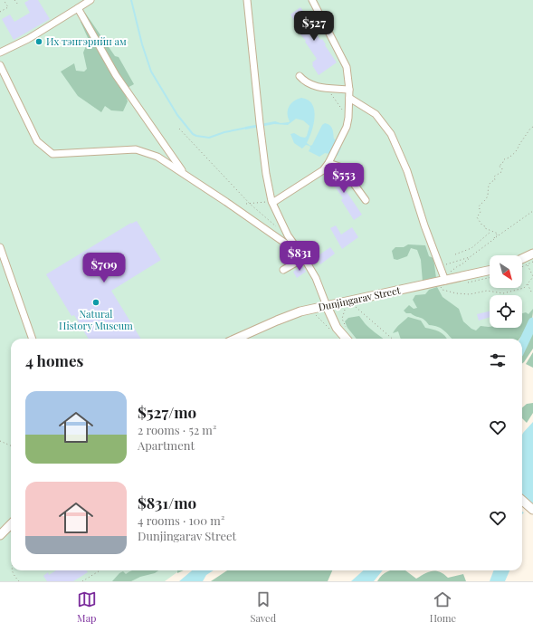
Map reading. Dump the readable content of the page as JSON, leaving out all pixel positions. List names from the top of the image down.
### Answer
{
  "streets": {
    "main road": ["Dunjingarav Street"]
  },
  "places": ["Их тэнгэрийн ам", "Natural History Museum"],
  "north": "bottom right",
  "page": {
    "price": [
      "$527",
      "$553",
      "$831",
      "$709"
    ],
    "heading": "4 homes",
    "list": [
      {
        "name": "$527/mo",
        "note": "2 rooms · 52 m² · Apartment"
      },
      {
        "name": "$831/mo",
        "note": "4 rooms · 100 m² · Dunjingarav Street"
      }
    ],
    "tabs": ["Map", "Saved", "Home"]
  }
}
